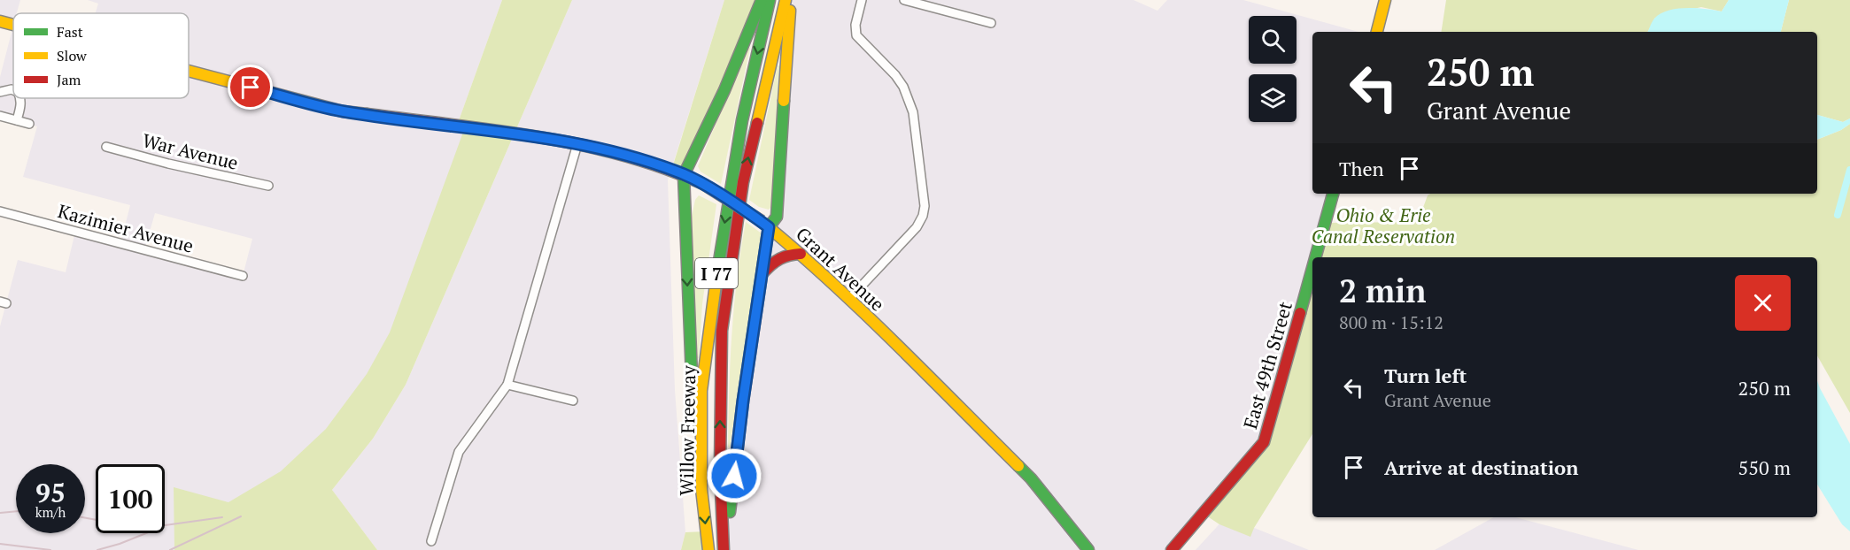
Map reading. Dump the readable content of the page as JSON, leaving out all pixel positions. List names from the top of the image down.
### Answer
{
  "streets": {
    "main road": [
      "Grant Avenue",
      "I 77",
      "East 49th Street",
      "Willow Freeway"
    ],
    "street": ["War Avenue", "Kazimier Avenue"]
  },
  "parks": ["Ohio & Erie Canal Reservation"],
  "legend": ["Fast", "Slow", "Jam"],
  "page": {
    "turn": ["250 m", "Grant Avenue"],
    "then": "Then",
    "heading": ["2 min", "800 m · 15:12"],
    "list": [
      {
        "name": "Turn left",
        "note": "Grant Avenue",
        "value": "250 m"
      },
      {
        "name": "Arrive at destination",
        "value": "550 m"
      }
    ],
    "speed": "95 km/h",
    "limit": "100"
  }
}
